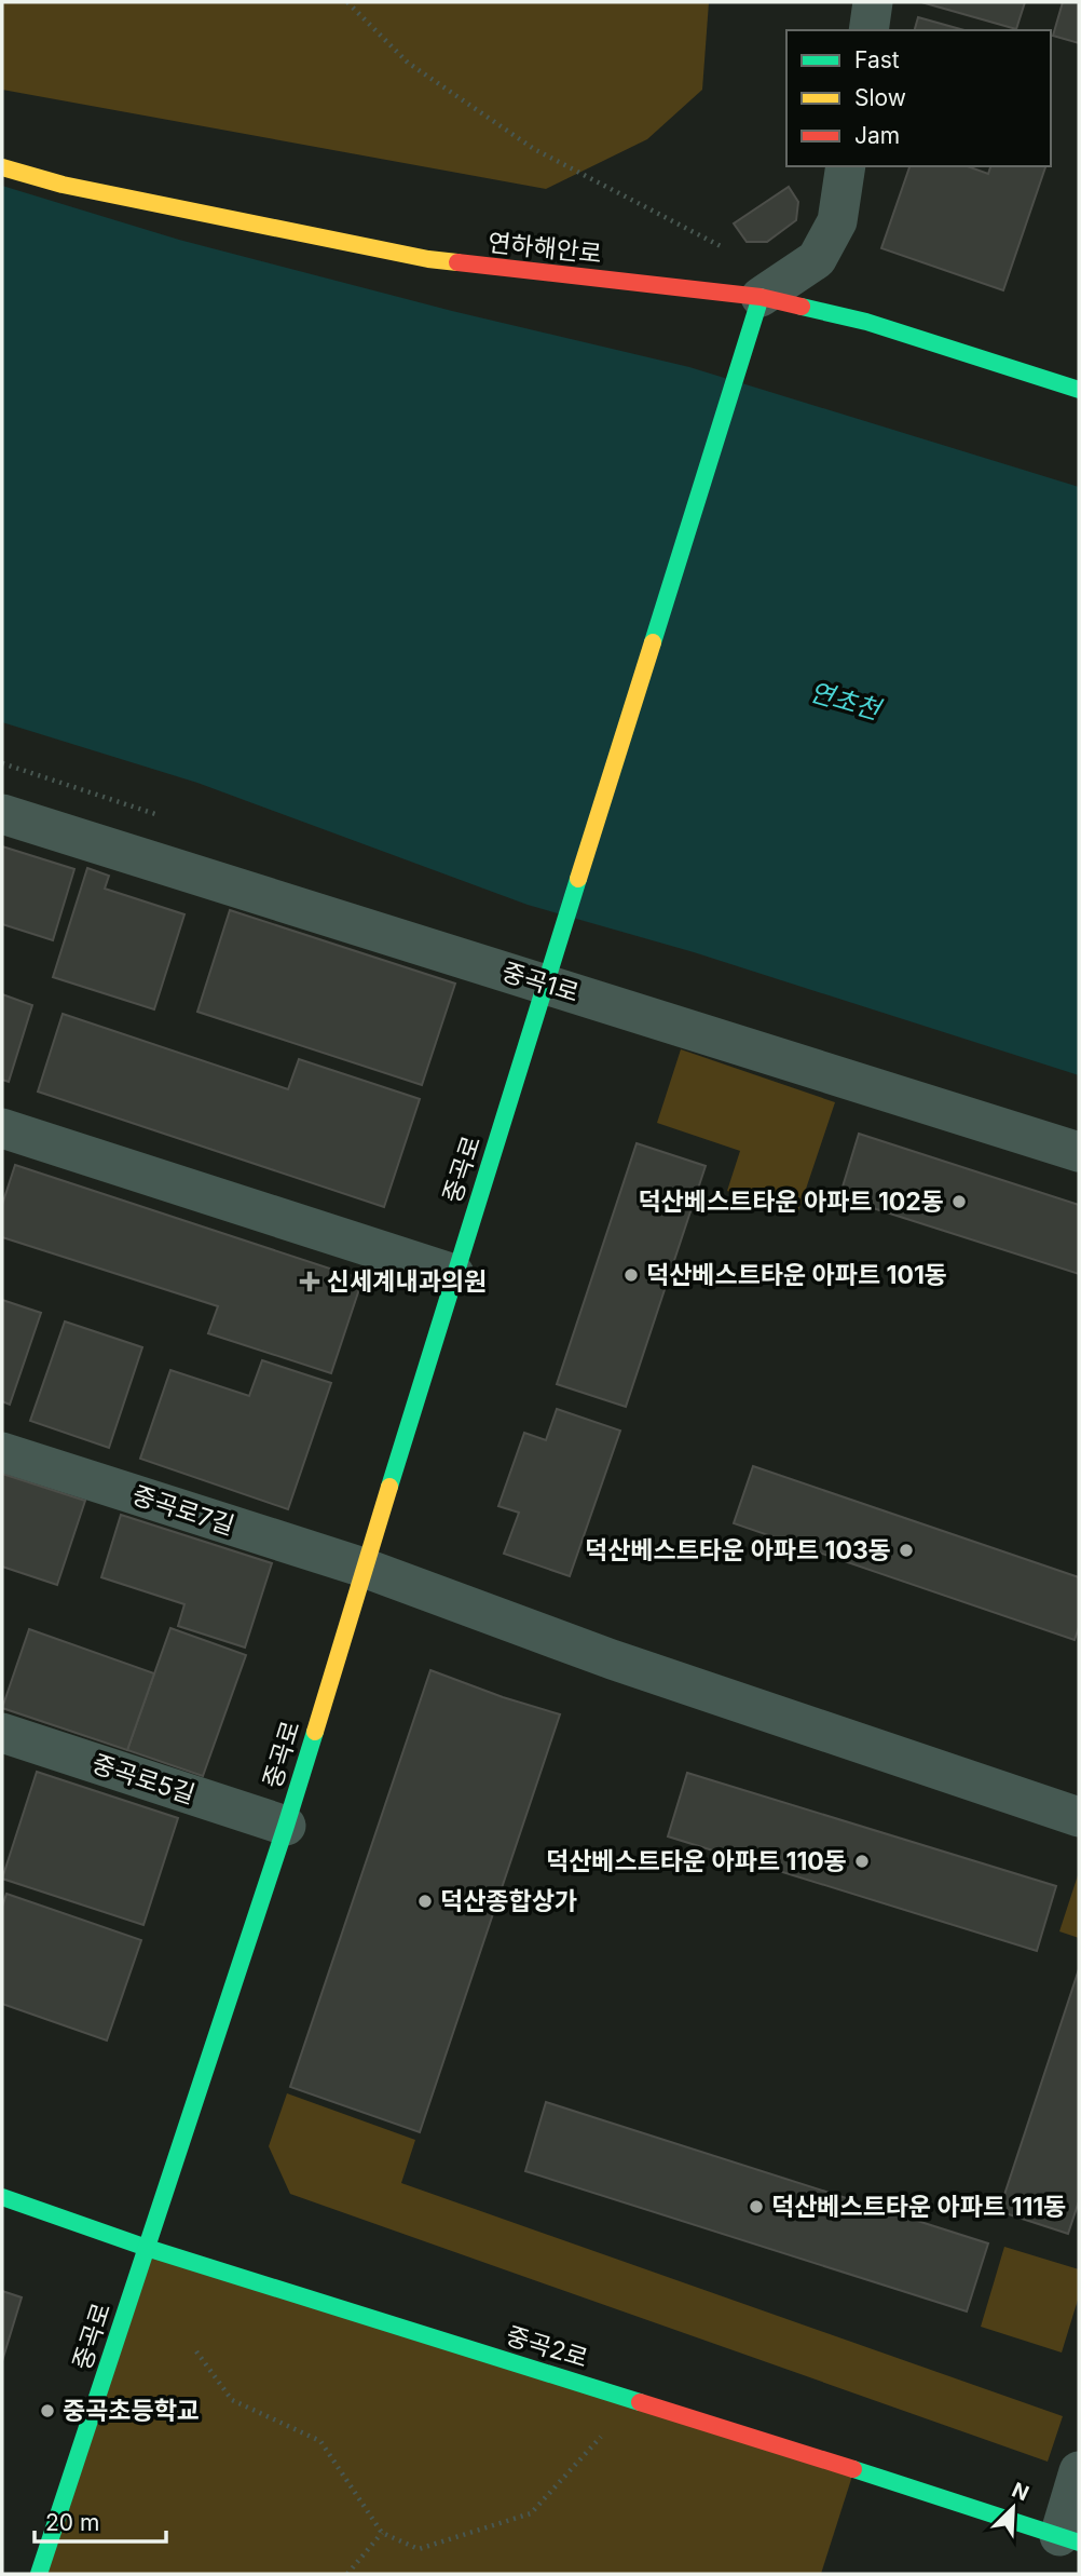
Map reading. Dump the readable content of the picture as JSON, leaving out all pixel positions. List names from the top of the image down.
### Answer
{
  "streets": {
    "street": [
      "연하해안로",
      "중곡1로",
      "중곡로",
      "중곡로7길",
      "중곡로5길",
      "중곡2로"
    ]
  },
  "crossings": [
    ["연하해안로", "중곡로"],
    ["중곡1로", "중곡로"],
    ["중곡로", "중곡로7길"],
    ["중곡로", "중곡로5길"],
    ["중곡로", "중곡2로"]
  ],
  "water": ["연초천"],
  "places": {
    "other": [
      "덕산베스트타운 아파트 102동",
      "덕산베스트타운 아파트 101동",
      "덕산베스트타운 아파트 103동",
      "덕산베스트타운 아파트 110동",
      "덕산종합상가",
      "덕산베스트타운 아파트 111동",
      "중곡초등학교"
    ],
    "health": ["신세계내과의원"]
  },
  "legend": ["Fast", "Slow", "Jam"],
  "scale_bar": "20 m",
  "north": "top right"
}
